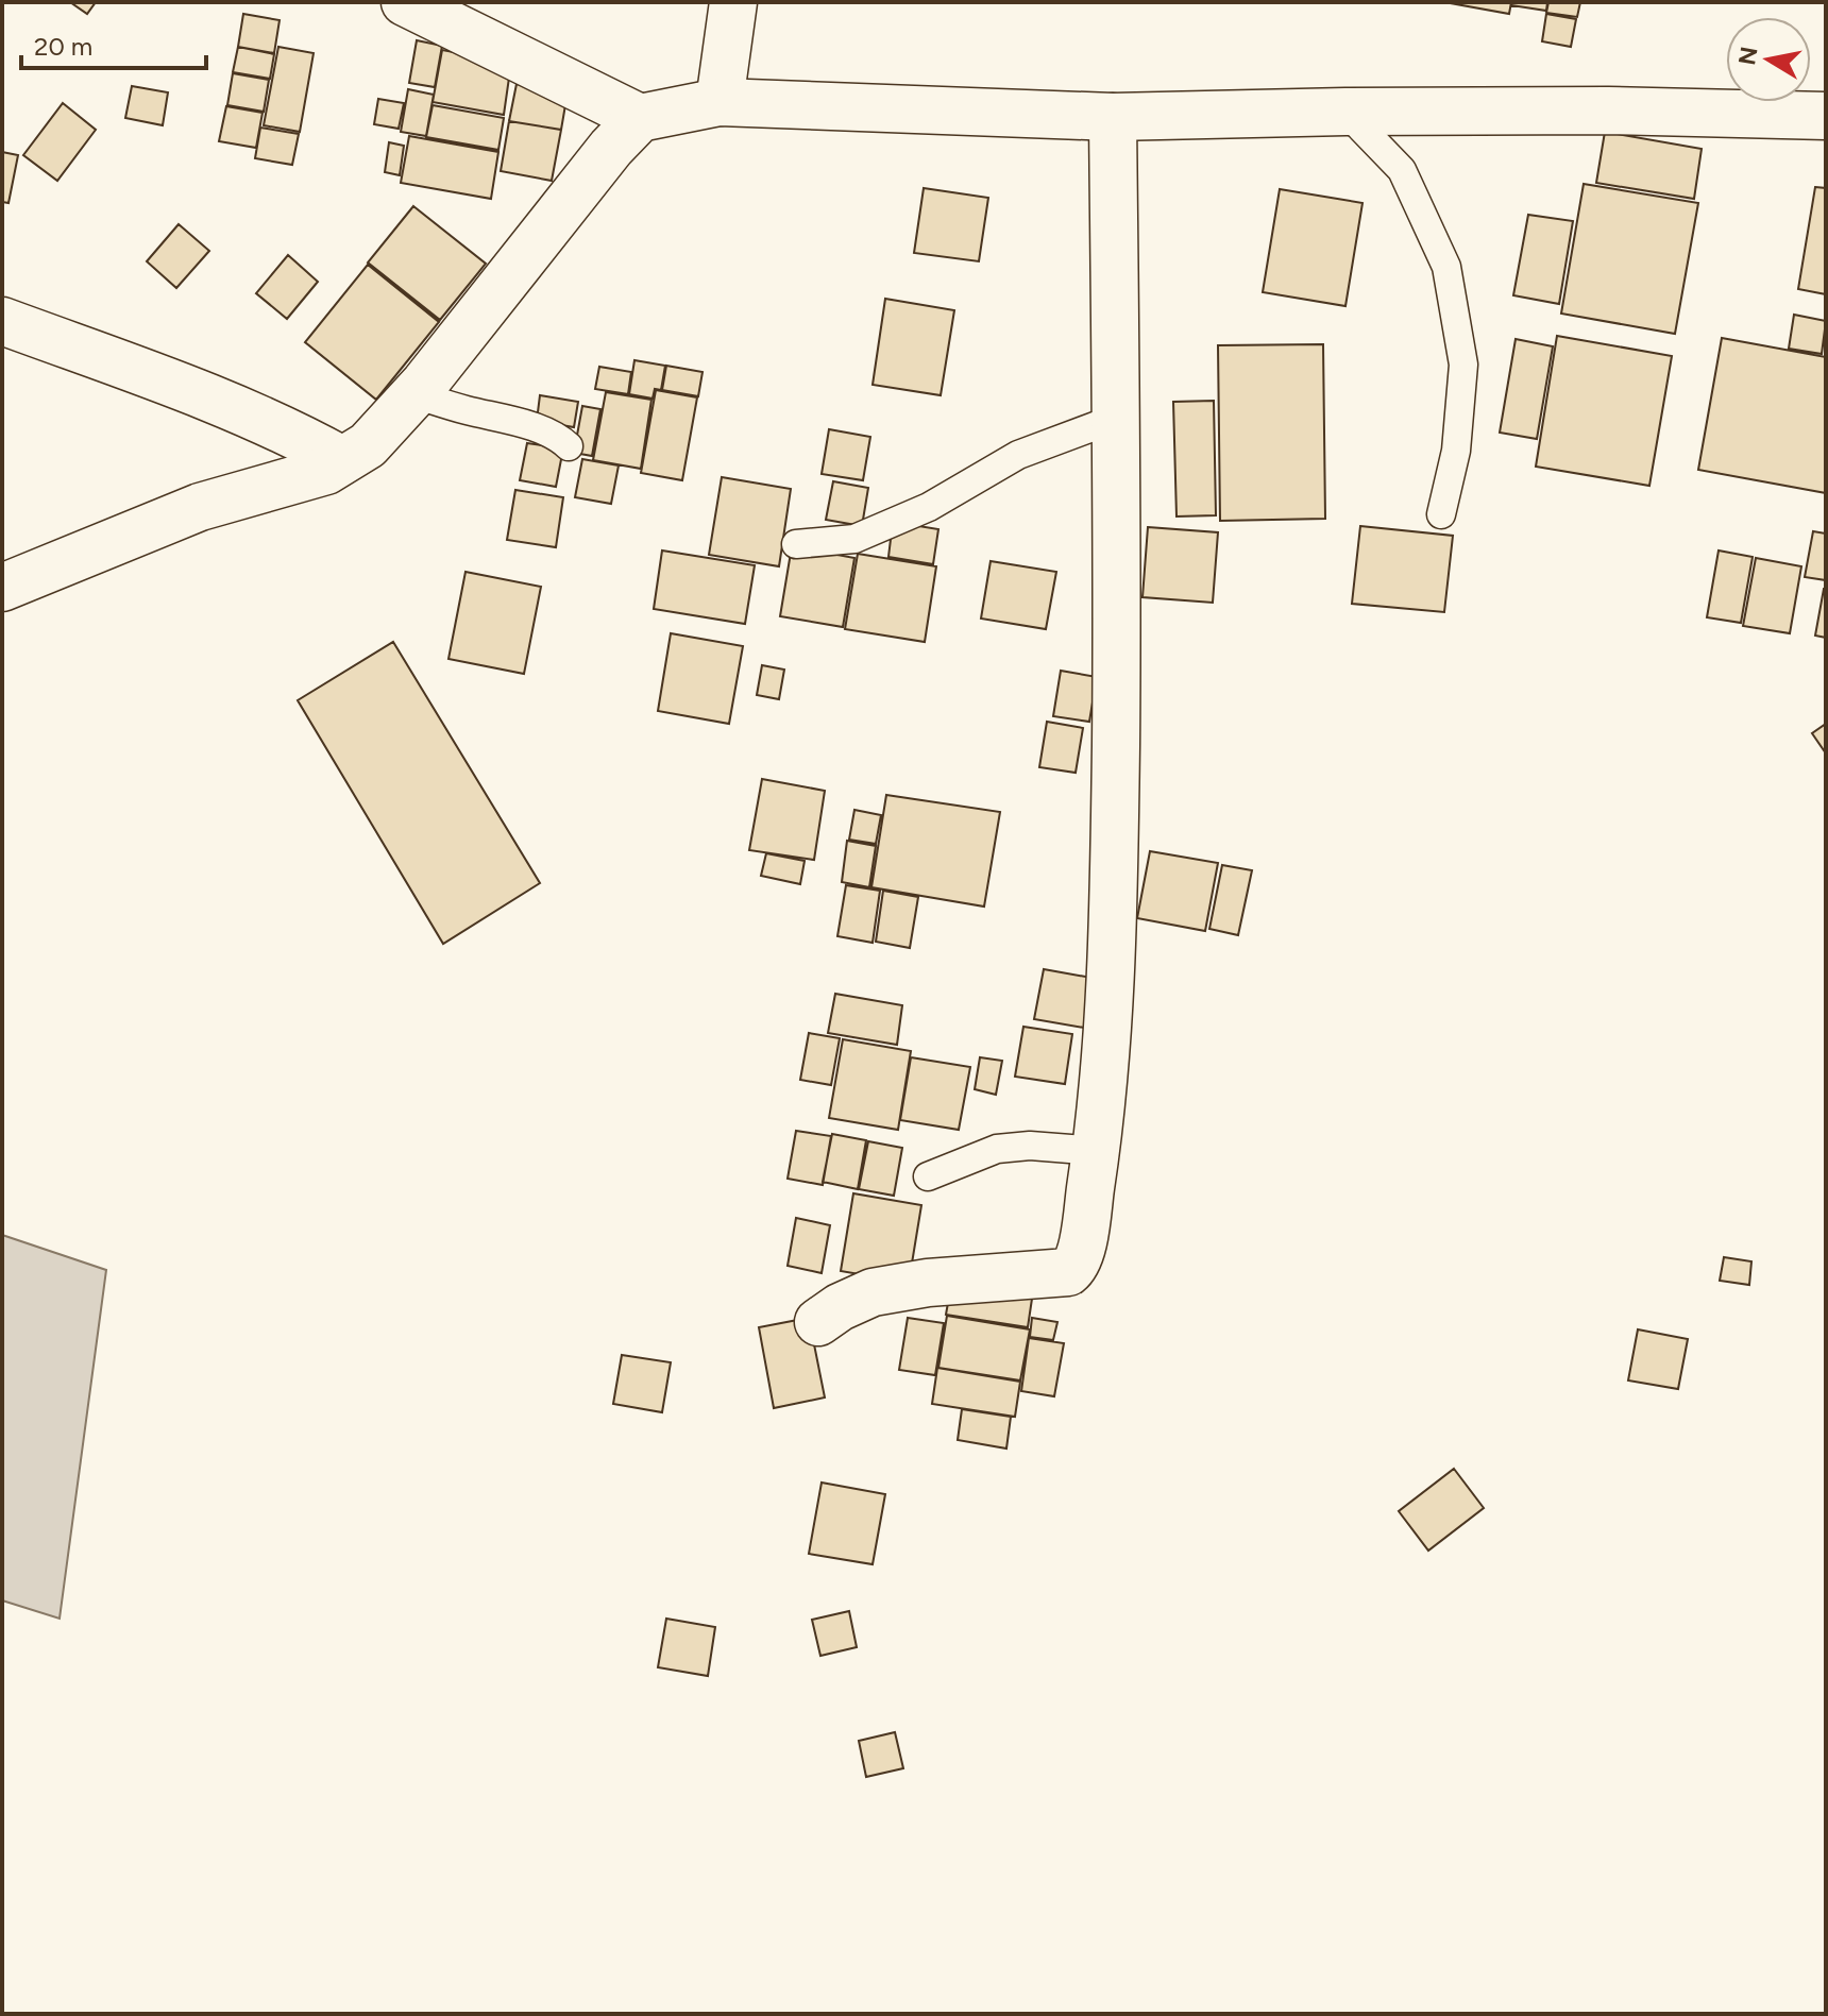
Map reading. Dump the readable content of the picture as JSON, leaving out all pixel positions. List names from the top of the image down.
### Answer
{
  "scale_bar": "20 m",
  "north": "left"
}
